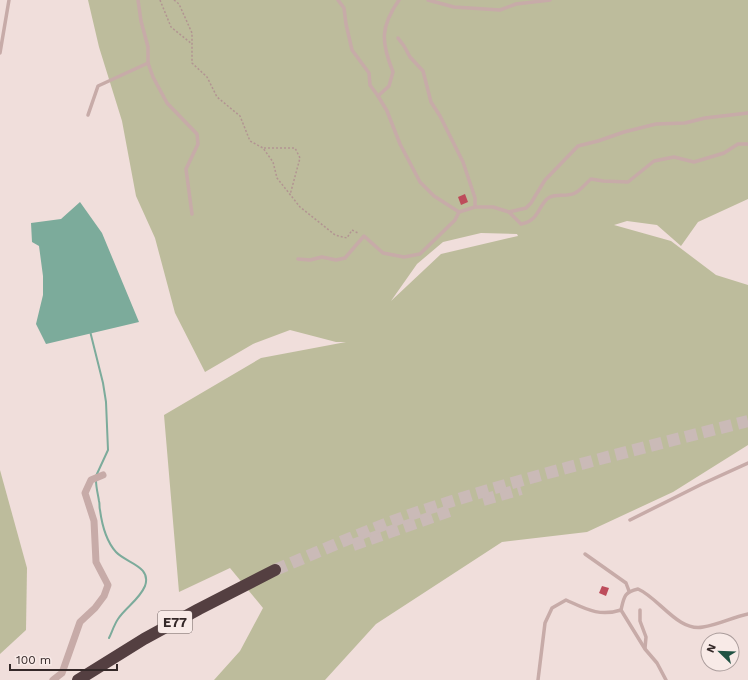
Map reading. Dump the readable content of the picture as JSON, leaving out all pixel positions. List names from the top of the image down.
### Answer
{
  "streets": {
    "highway": ["E77"]
  },
  "scale_bar": "100 m",
  "north": "top left"
}
